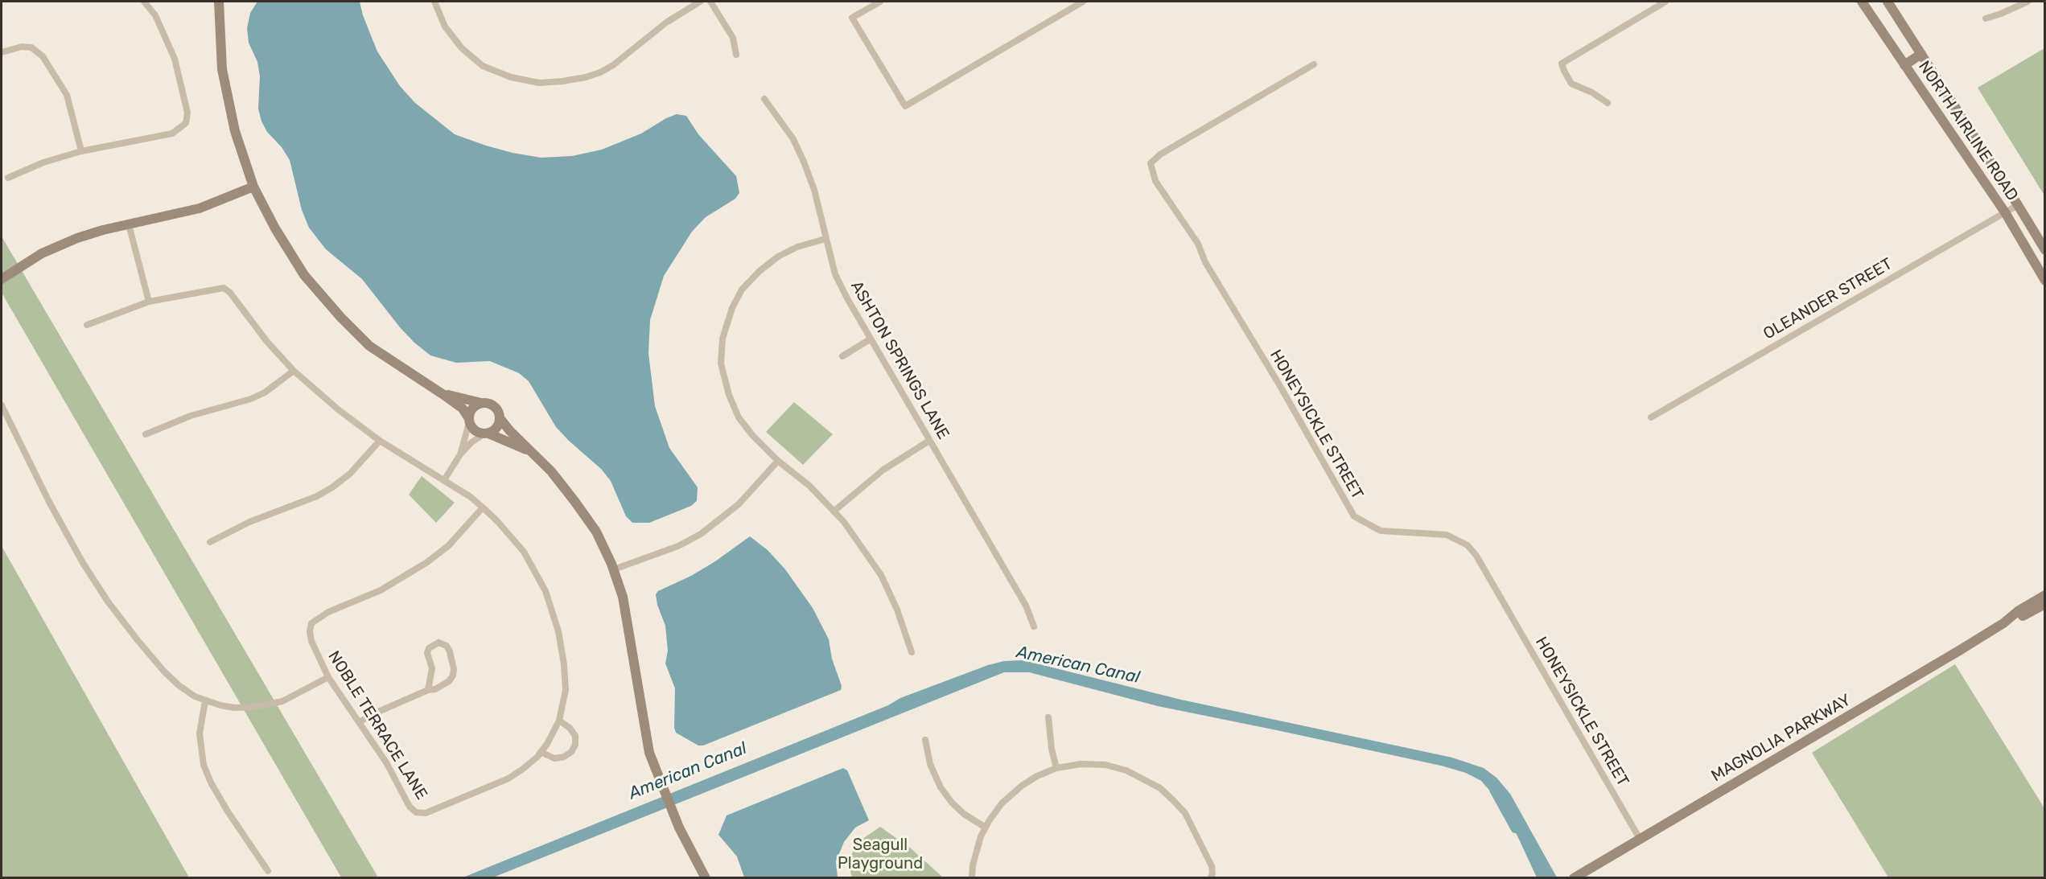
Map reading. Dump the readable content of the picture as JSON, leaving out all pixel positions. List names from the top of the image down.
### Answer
{
  "streets": {
    "street": [
      "NORTH AIRLINE ROAD",
      "OLEANDER STREET",
      "ASHTON SPRINGS LANE",
      "HONEYSICKLE STREET",
      "NOBLE TERRACE LANE",
      "MAGNOLIA PARKWAY"
    ]
  },
  "crossings": [
    ["NORTH AIRLINE ROAD", "OLEANDER STREET"],
    ["HONEYSICKLE STREET", "MAGNOLIA PARKWAY"]
  ],
  "water": ["American Canal"],
  "parks": ["Seagull Playground"]
}
